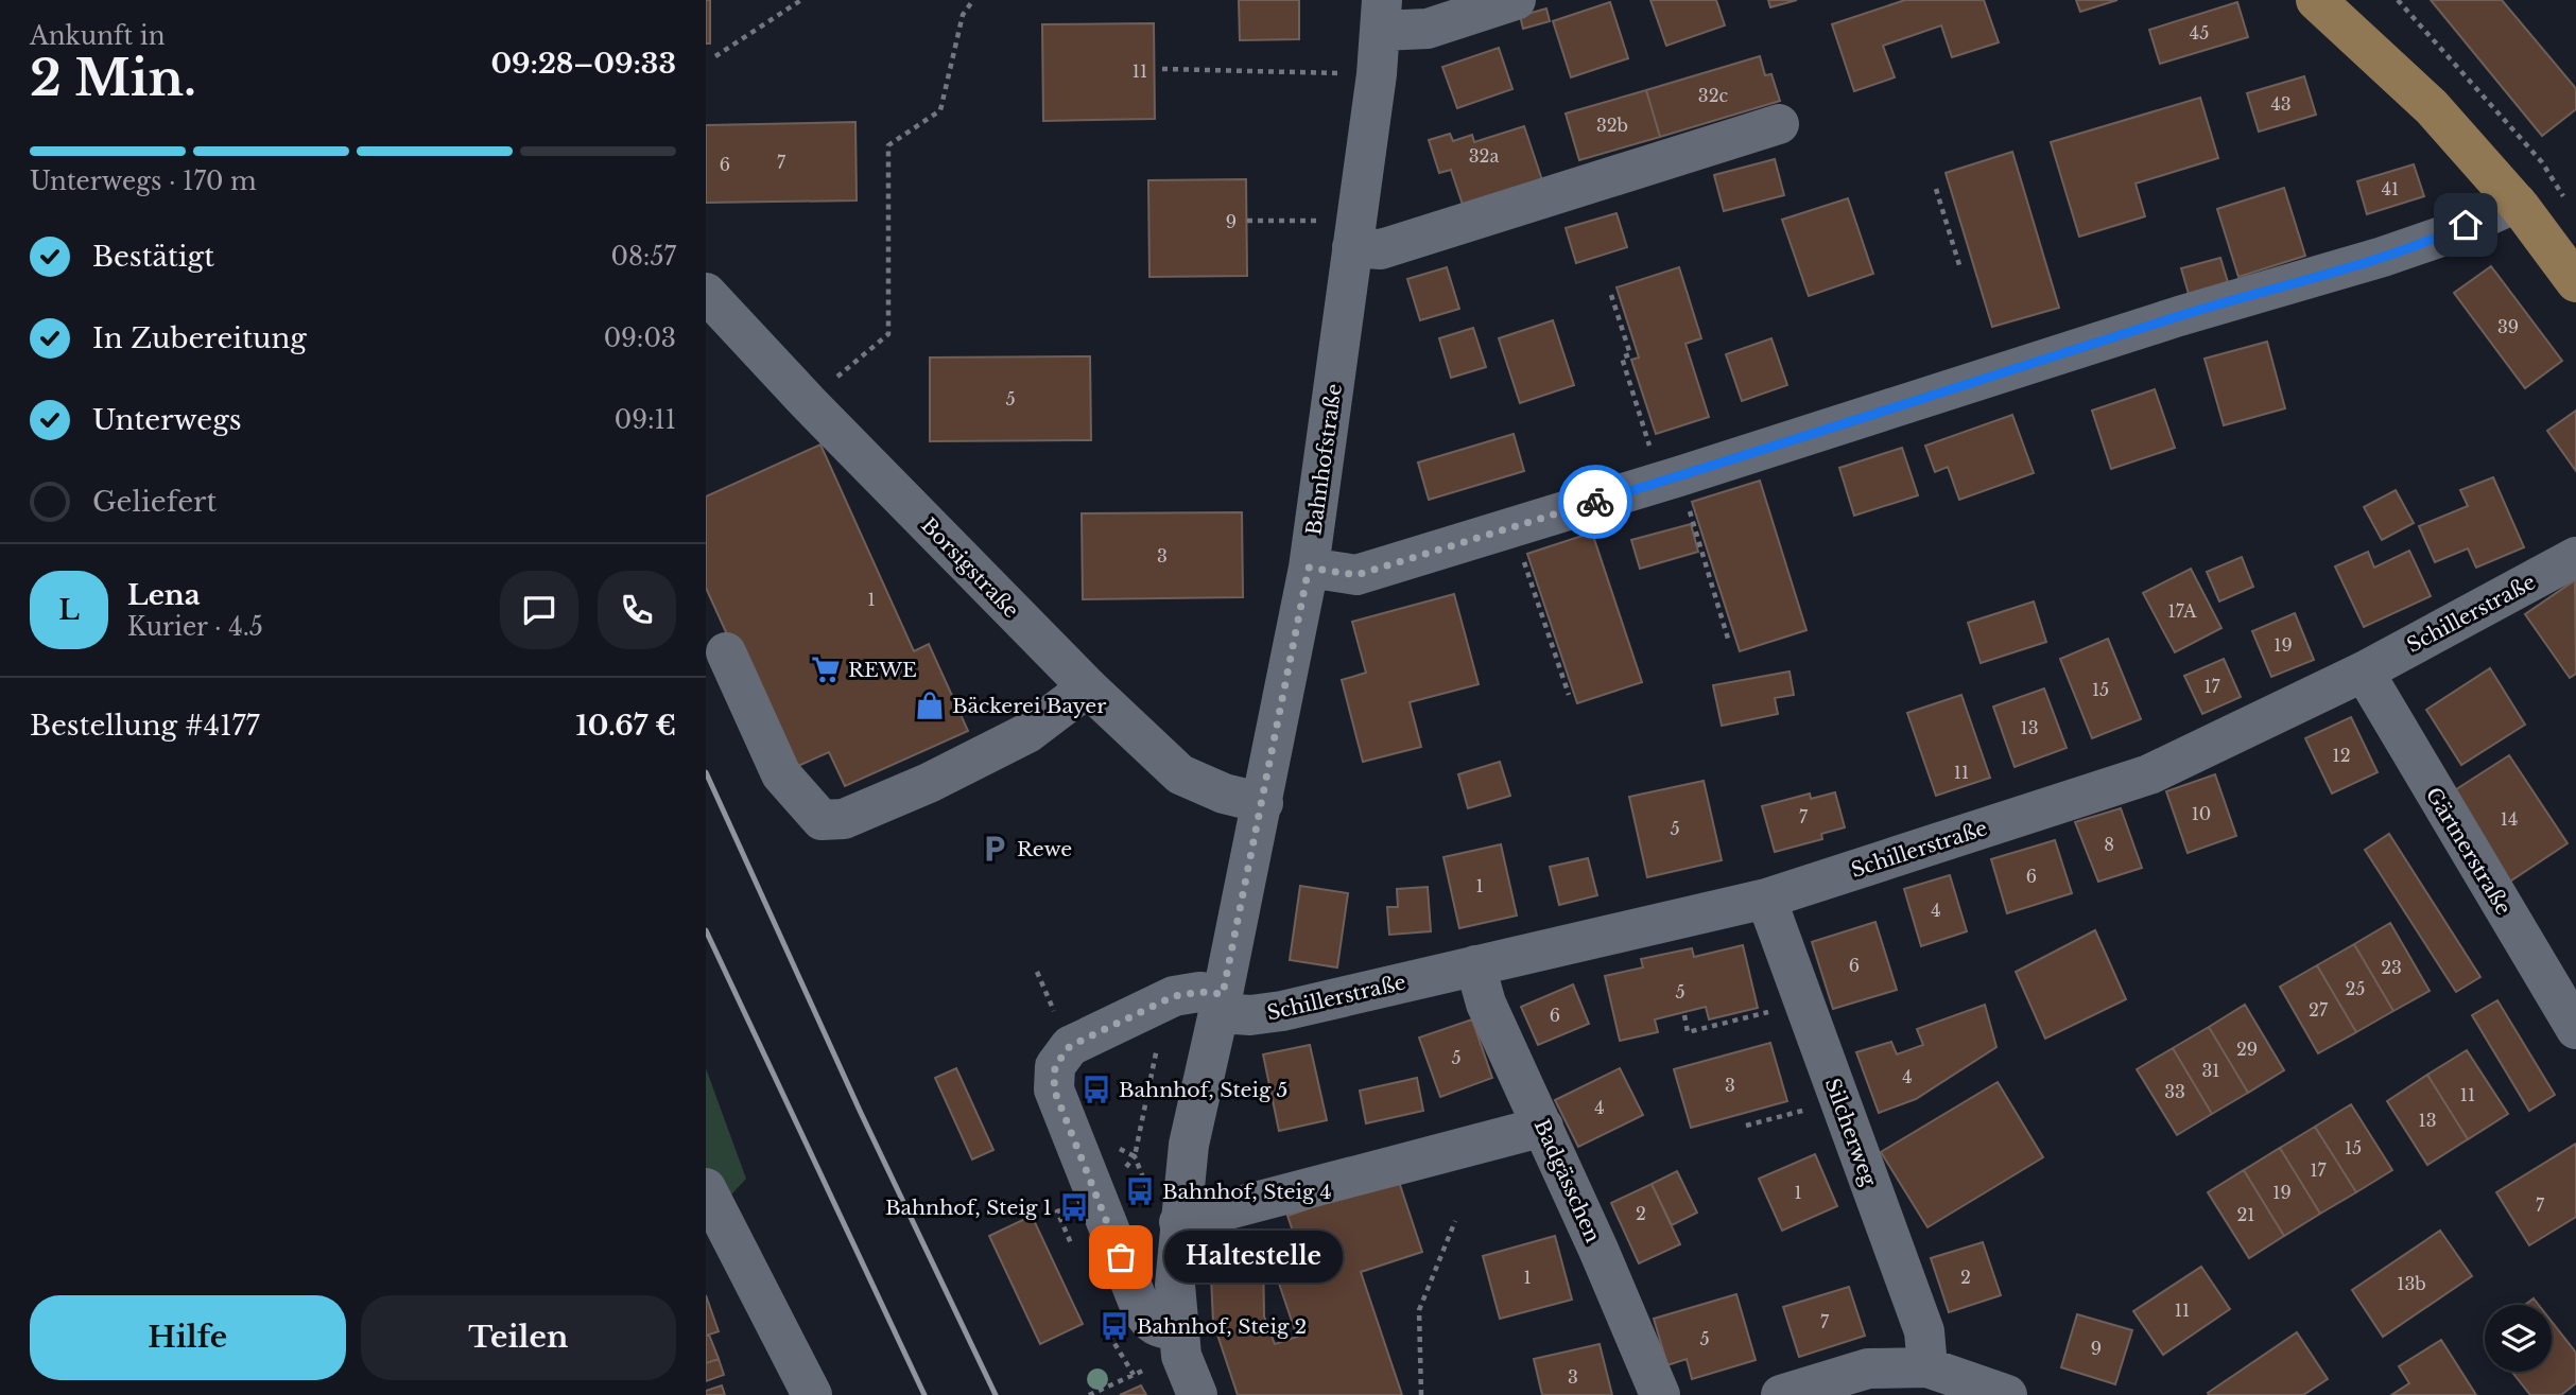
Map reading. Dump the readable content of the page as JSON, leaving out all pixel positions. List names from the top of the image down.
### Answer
{
  "streets": {
    "street": [
      "Bahnhofstraße",
      "Borsigstraße",
      "Schillerstraße",
      "Gärtnerstraße",
      "Silcherweg",
      "Badgässchen"
    ]
  },
  "crossings": [
    ["Bahnhofstraße", "Borsigstraße"],
    ["Bahnhofstraße", "Schillerstraße"],
    ["Schillerstraße", "Gärtnerstraße"],
    ["Schillerstraße", "Silcherweg"],
    ["Schillerstraße", "Badgässchen"]
  ],
  "places": {
    "supermarket": ["REWE"],
    "shop": ["Bäckerei Bayer"],
    "parking": ["Rewe"],
    "bus stop": [
      "Bahnhof, Steig 5",
      "Bahnhof, Steig 4",
      "Bahnhof, Steig 1",
      "Bahnhof, Steig 2"
    ],
    "other": ["Haltestelle"]
  },
  "house_numbers": [
    "45",
    "11",
    "32c",
    "43",
    "32b",
    "32a",
    "7",
    "6",
    "41",
    "9",
    "39",
    "5",
    "3",
    "1",
    "17A",
    "19",
    "17",
    "15",
    "13",
    "12",
    "11",
    "10",
    "7",
    "14",
    "5",
    "8",
    "6",
    "1",
    "4",
    "6",
    "23",
    "25",
    "5",
    "27",
    "6",
    "29",
    "5",
    "31",
    "4",
    "3",
    "33",
    "11",
    "4",
    "13",
    "15",
    "17",
    "1",
    "19",
    "7",
    "2",
    "21",
    "1",
    "2",
    "13b",
    "11",
    "7",
    "5",
    "9",
    "3"
  ],
  "page": {
    "heading": ["2 Min.", "Ankunft in", "09:28–09:33"],
    "panel": [
      "Lena",
      "Kurier · 4.5",
      "Bestellung #4177",
      "10.67 €"
    ],
    "bar": "Unterwegs · 170 m",
    "list": [
      ["Bestätigt", "08:57"],
      ["In Zubereitung", "09:03"],
      ["Unterwegs", "09:11"],
      "Geliefert"
    ],
    "round": "L",
    "bubble": "Haltestelle",
    "buttons": ["Hilfe", "Teilen"]
  }
}
